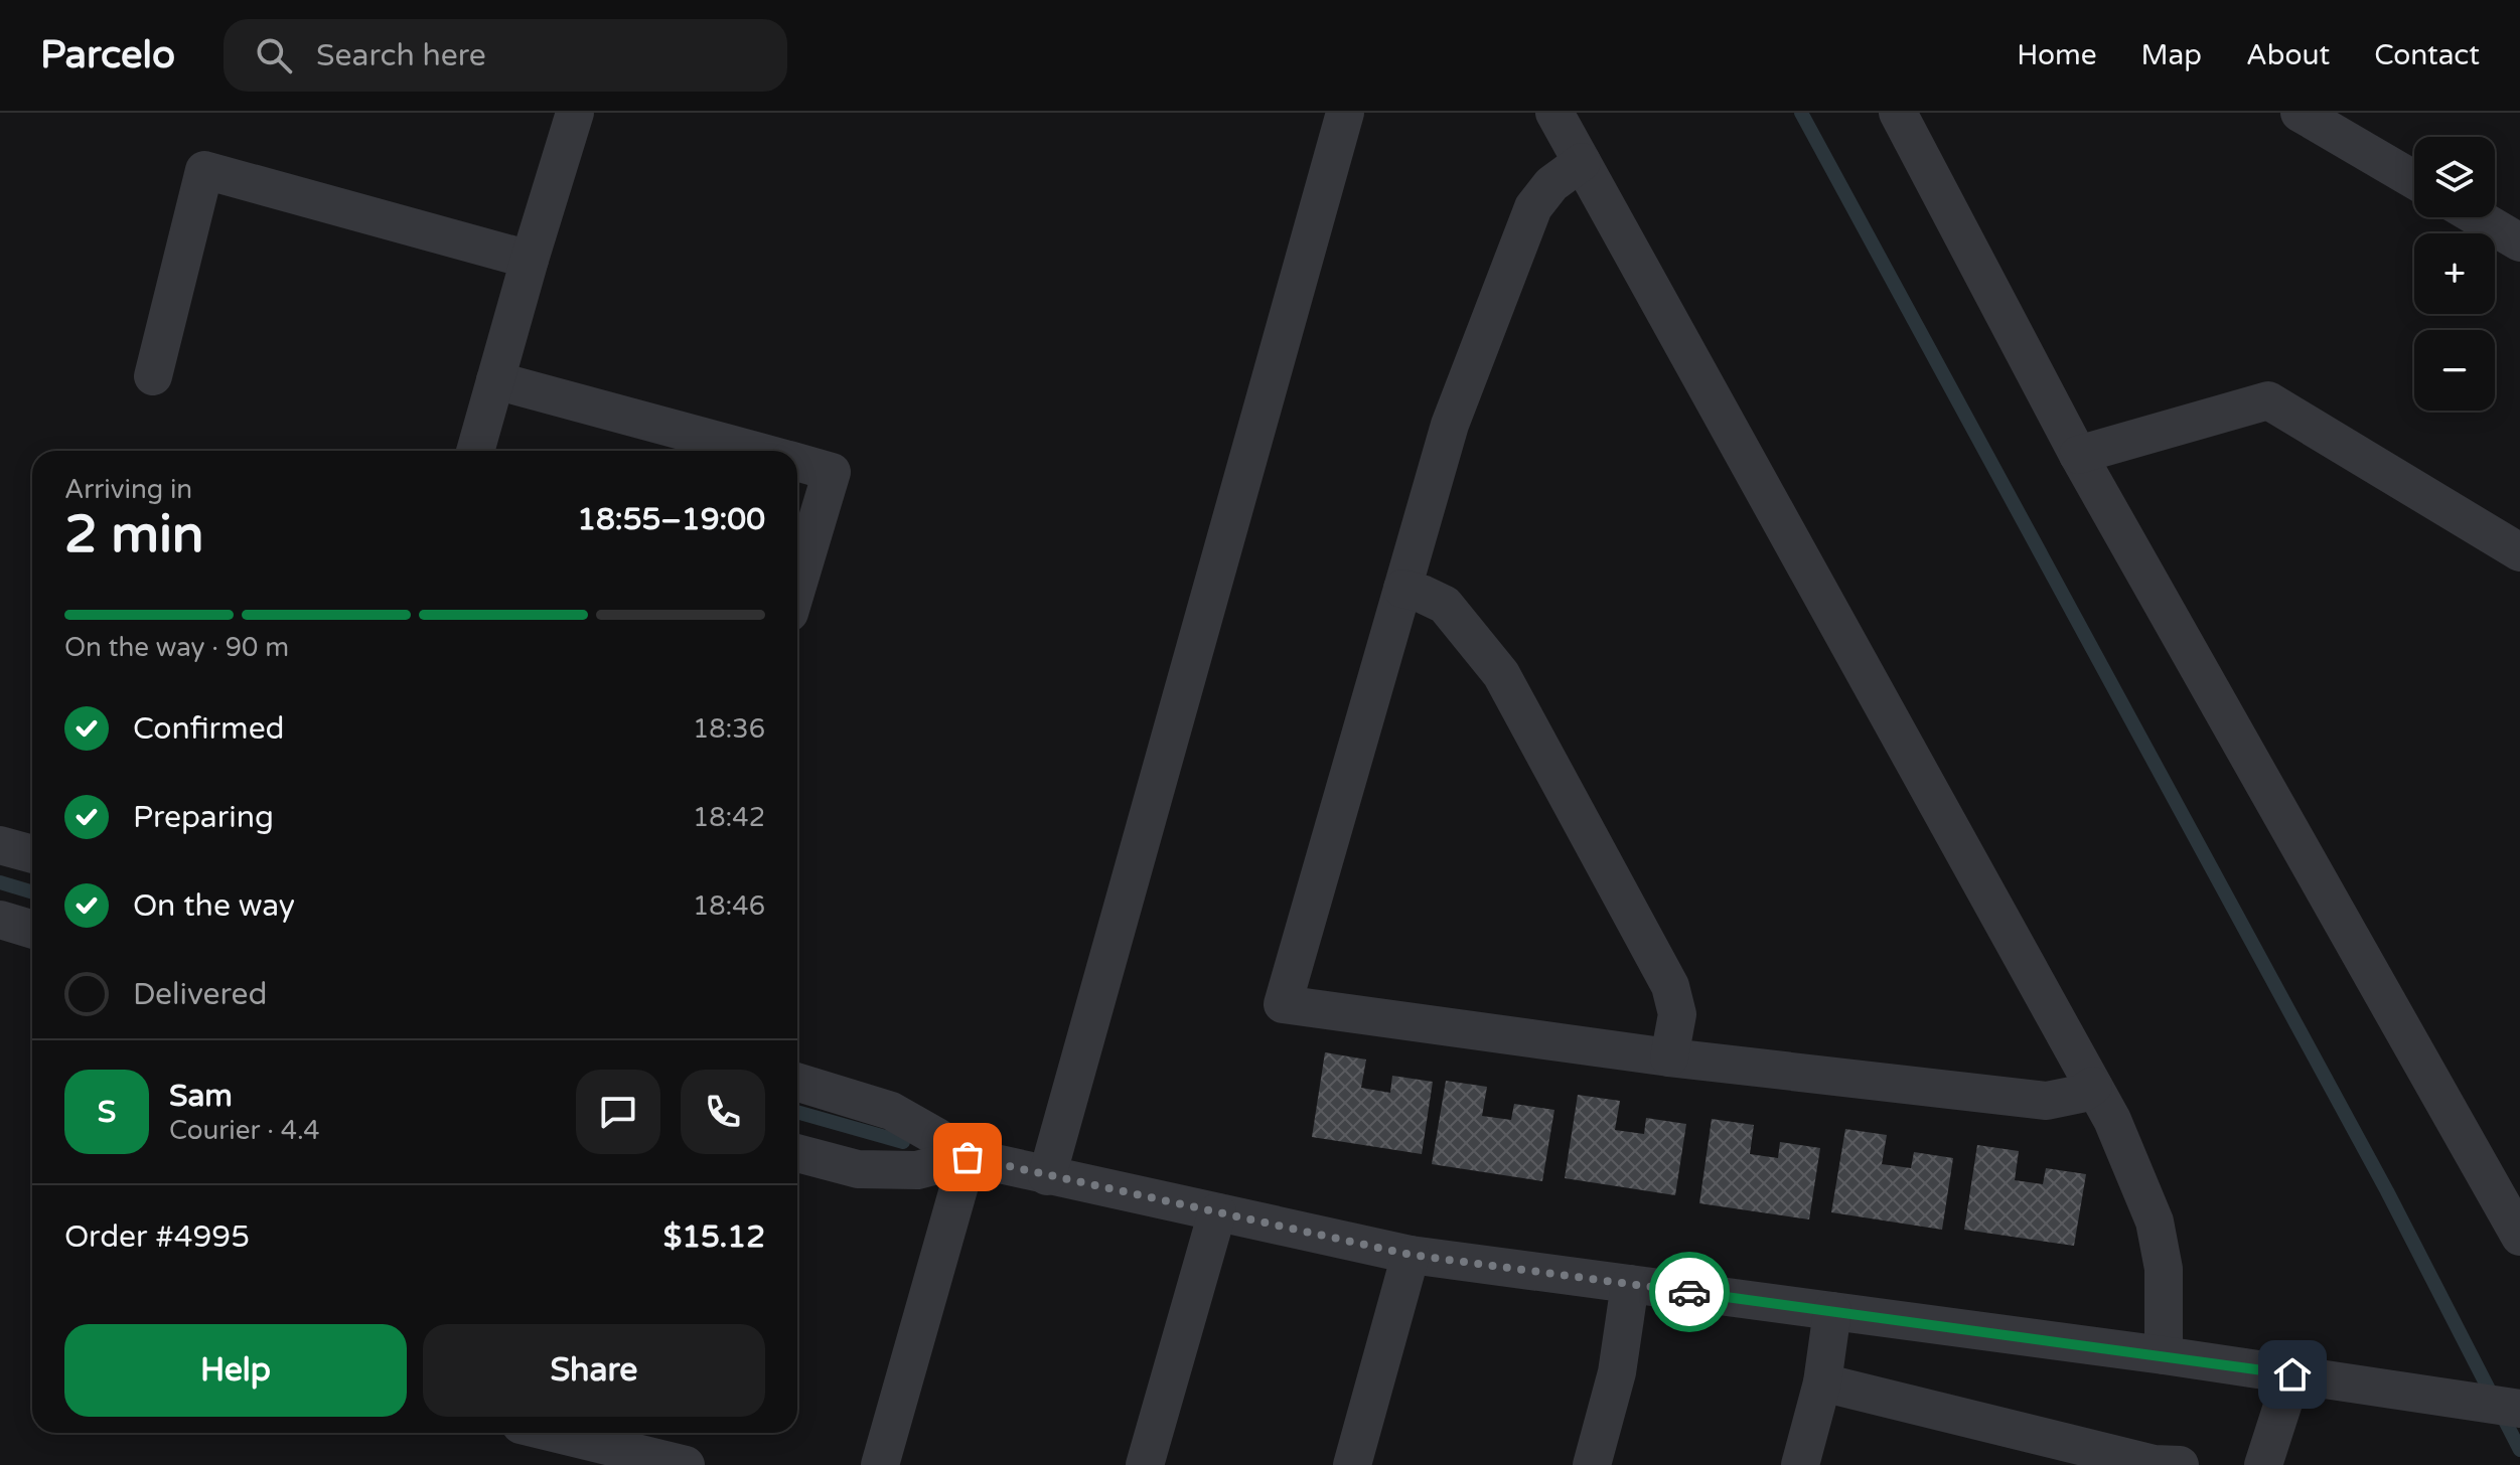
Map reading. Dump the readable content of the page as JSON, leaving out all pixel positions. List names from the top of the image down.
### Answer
{
  "page": {
    "header": "Parcelo",
    "search": "Search here",
    "nav": [
      "Home",
      "Map",
      "About",
      "Contact"
    ],
    "map_buttons": ["+", "−"],
    "heading": ["2 min", "Arriving in", "18:55–19:00"],
    "panel": [
      "Sam",
      "Courier · 4.4",
      "Order #4995",
      "$15.12"
    ],
    "bar": "On the way · 90 m",
    "list": [
      ["Confirmed", "18:36"],
      ["Preparing", "18:42"],
      ["On the way", "18:46"],
      "Delivered"
    ],
    "round": "S",
    "buttons": ["Help", "Share"]
  }
}
